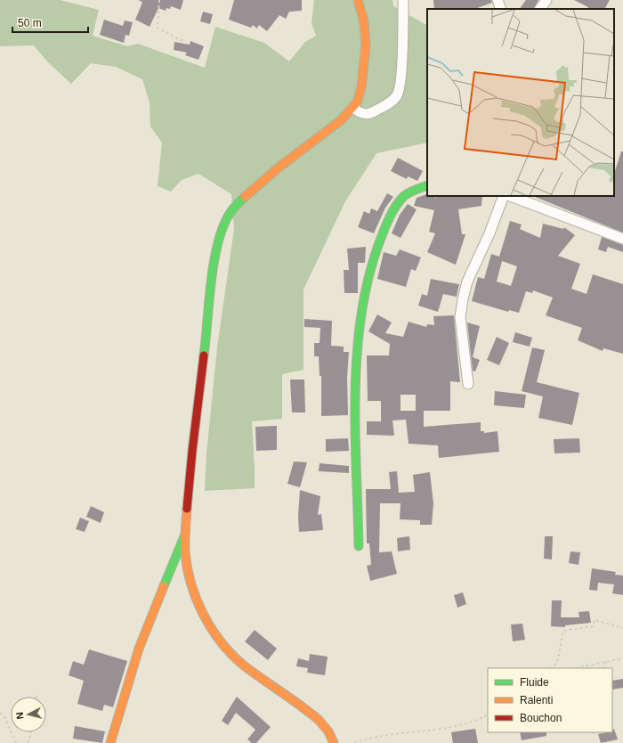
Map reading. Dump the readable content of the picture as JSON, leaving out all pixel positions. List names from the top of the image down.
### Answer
{
  "legend": ["Fluide", "Ralenti", "Bouchon"],
  "scale_bar": "50 m",
  "north": "left"
}
